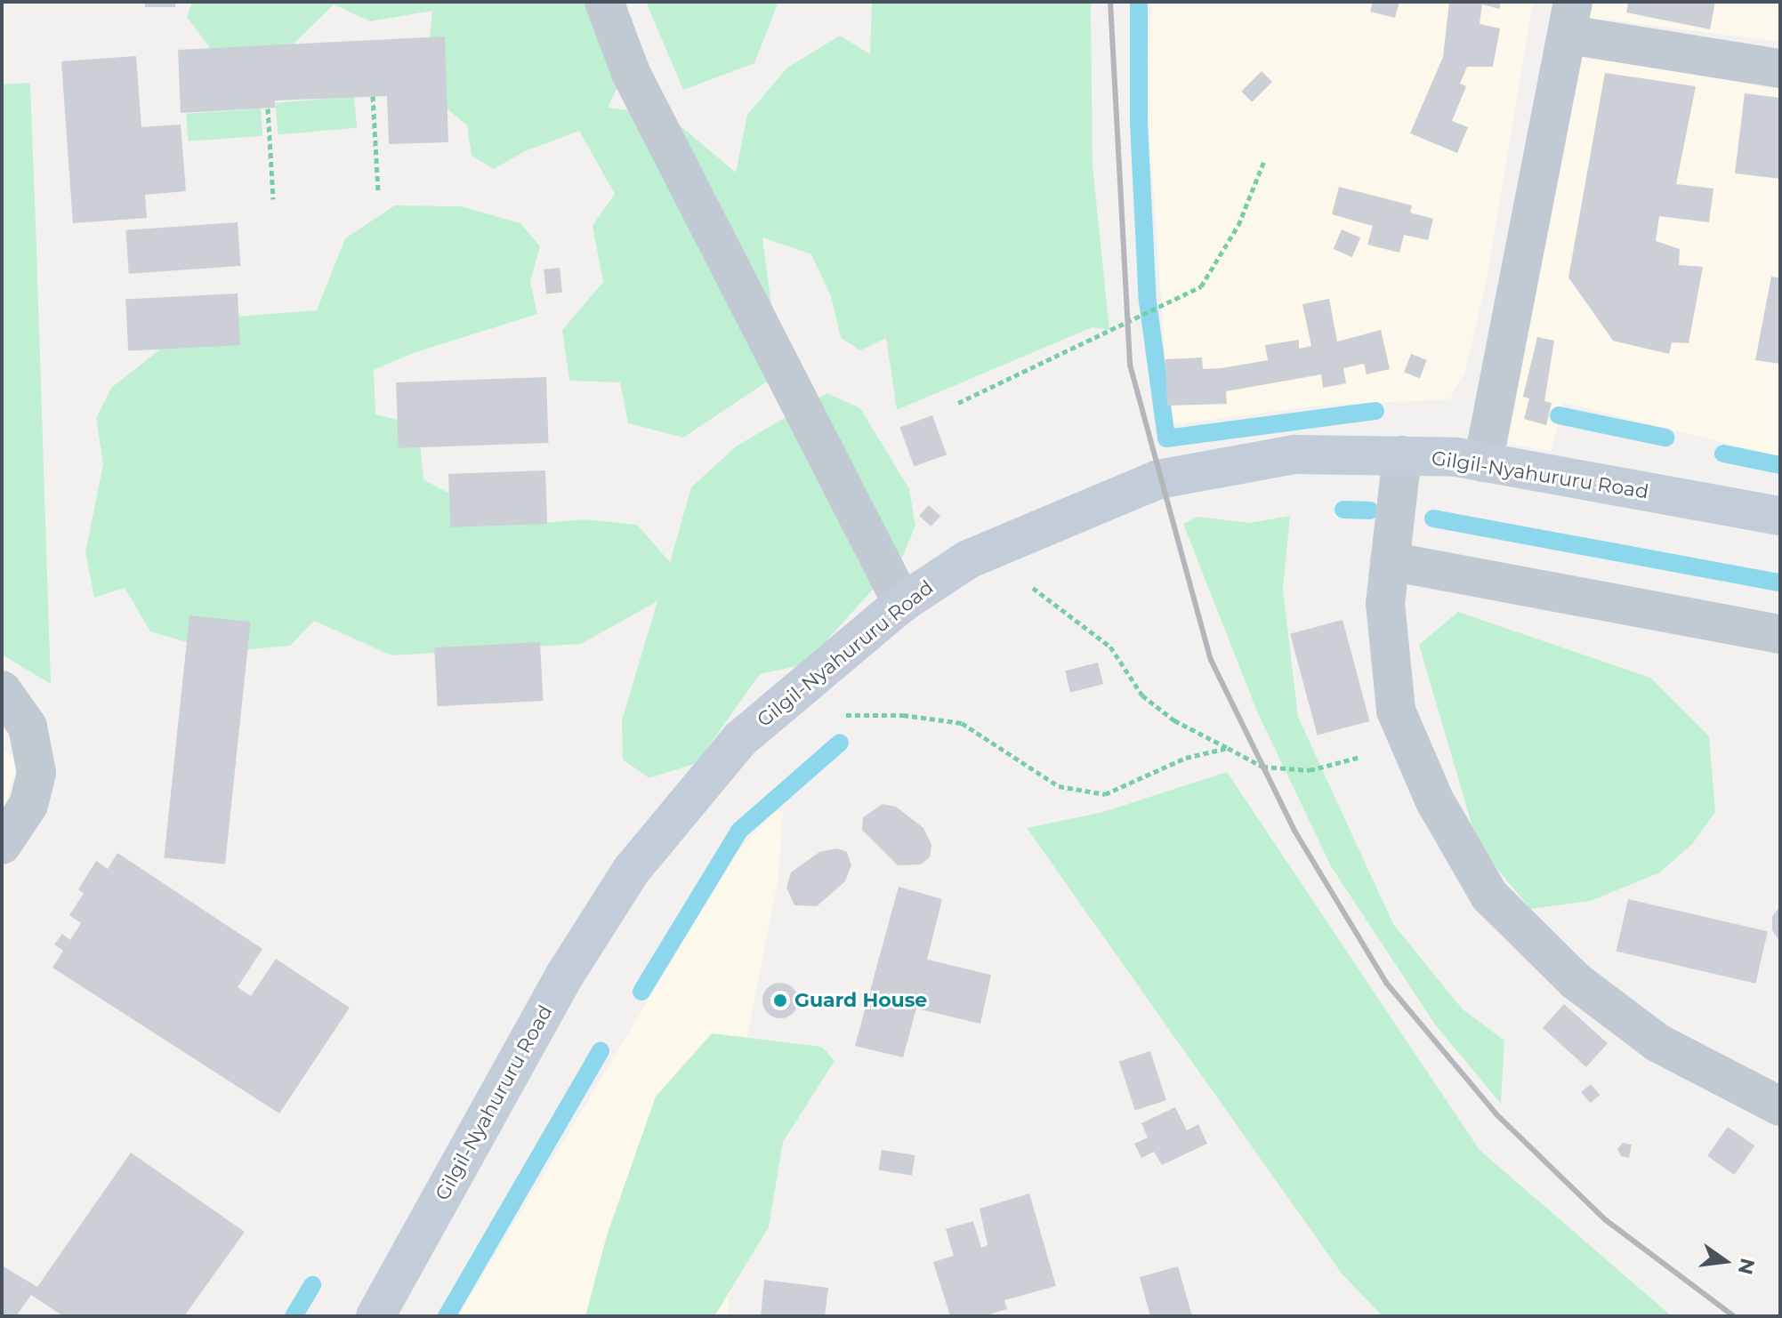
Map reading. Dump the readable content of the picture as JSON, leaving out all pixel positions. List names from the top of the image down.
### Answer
{
  "streets": {
    "main road": ["Gilgil-Nyahururu Road"]
  },
  "places": ["Guard House"],
  "north": "right"
}
